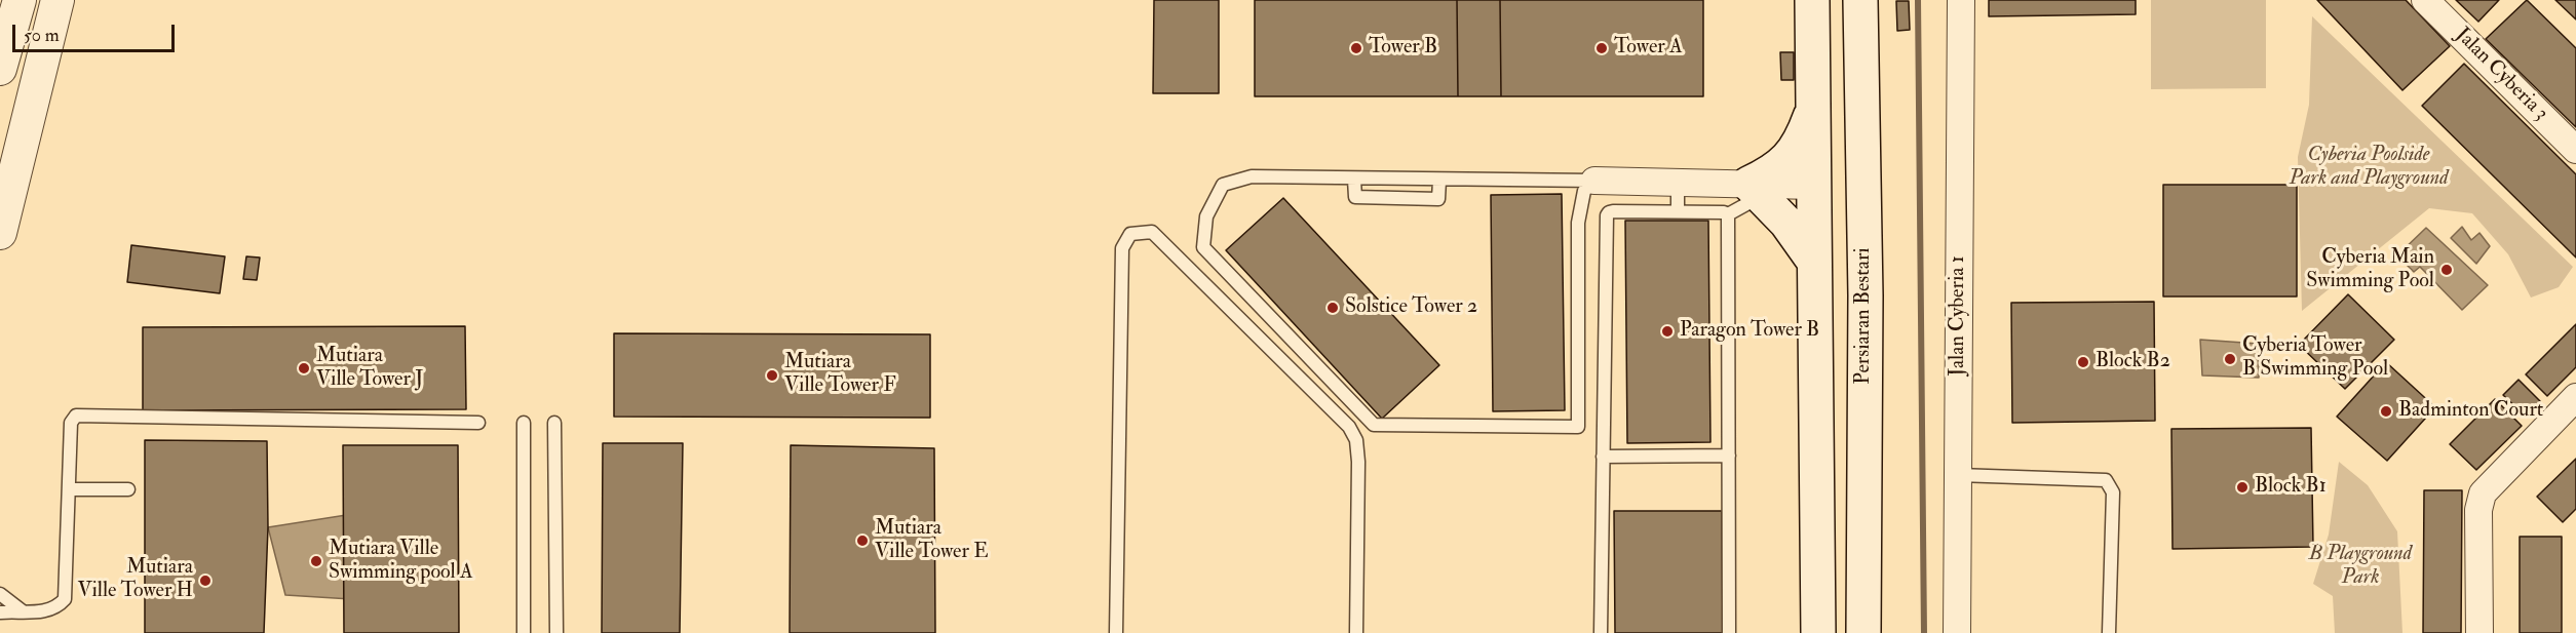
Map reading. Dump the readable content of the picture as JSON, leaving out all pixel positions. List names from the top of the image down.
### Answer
{
  "streets": {
    "main road": ["Persiaran Bestari"],
    "street": ["Jalan Cyberia 3", "Jalan Cyberia 1"]
  },
  "parks": ["Cyberia Poolside Park and Playground", "B Playground Park"],
  "places": [
    "Tower B",
    "Tower A",
    "Cyberia Main Swimming Pool",
    "Solstice Tower 2",
    "Paragon Tower B",
    "Cyberia Tower B Swimming Pool",
    "Block B2",
    "Mutiara Ville Tower J",
    "Mutiara Ville Tower F",
    "Badminton Court",
    "Block B1",
    "Mutiara Ville Tower E",
    "Mutiara Ville Swimming pool A",
    "Mutiara Ville Tower H"
  ],
  "scale_bar": "50 m"
}
